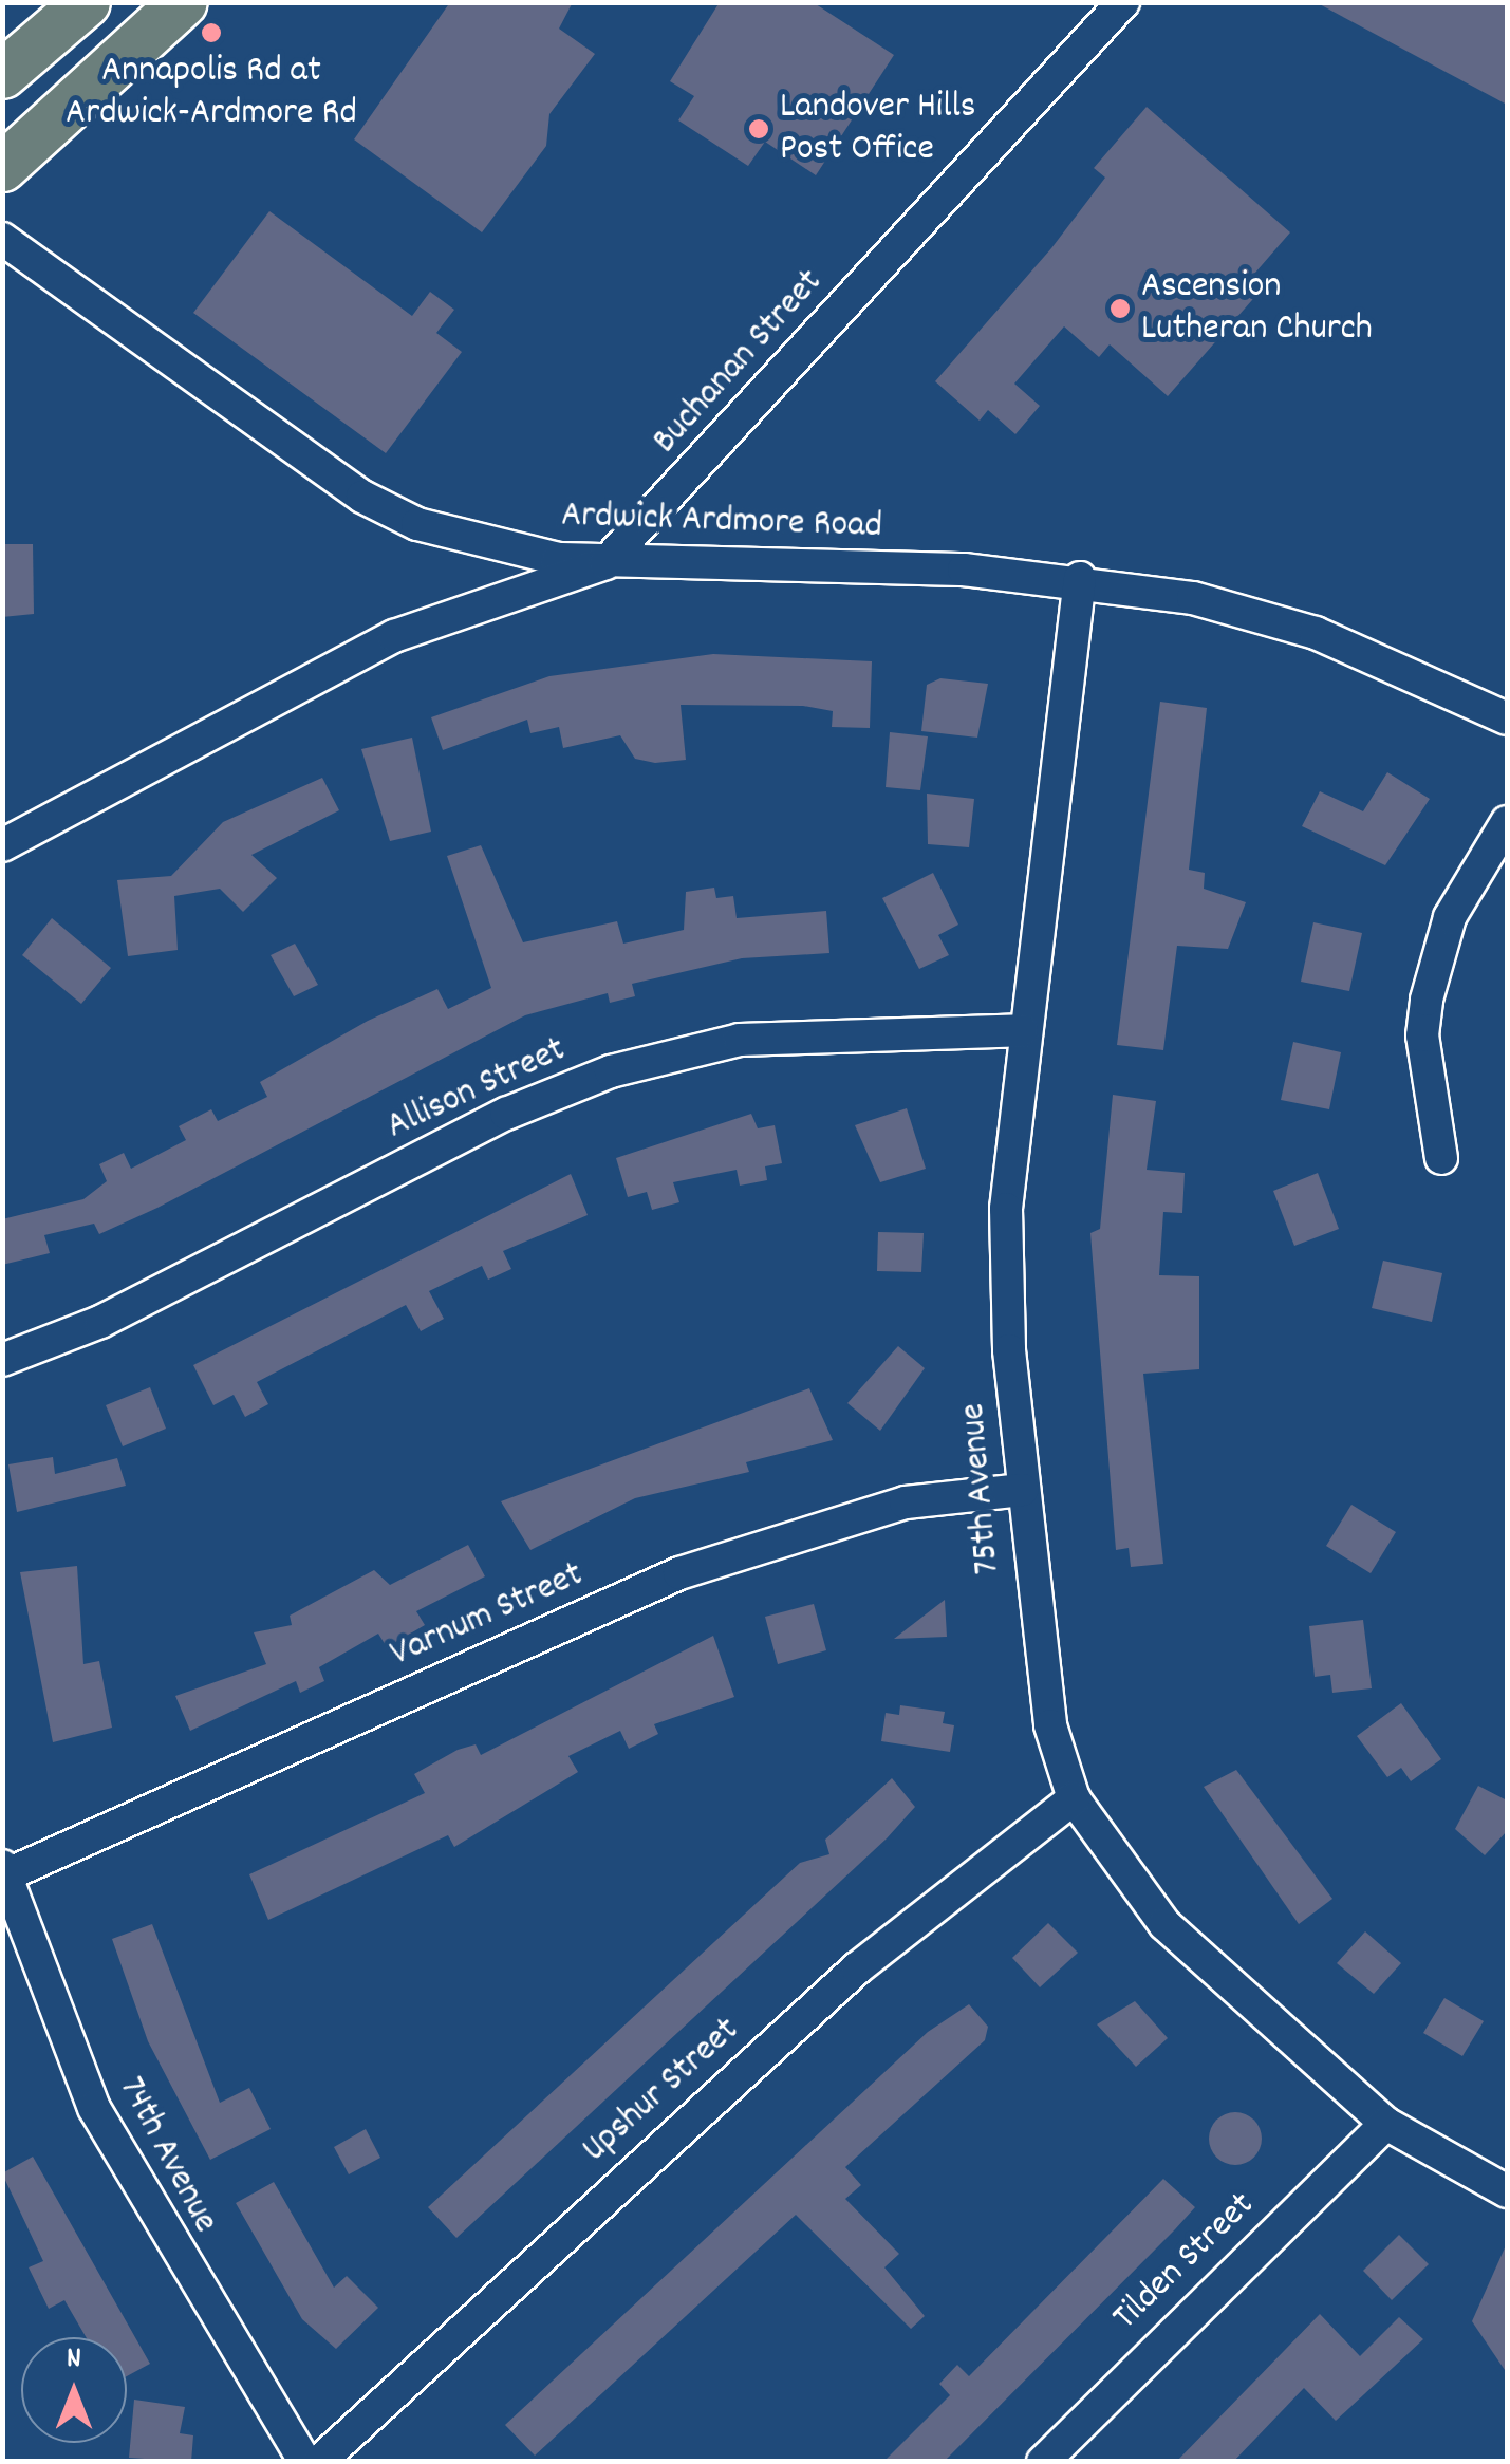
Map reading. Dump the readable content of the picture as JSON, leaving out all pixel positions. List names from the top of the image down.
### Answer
{
  "streets": {
    "street": [
      "Buchanan Street",
      "Ardwick Ardmore Road",
      "Allison Street",
      "75th Avenue",
      "Varnum Street",
      "Upshur Street",
      "74th Avenue",
      "Tilden Street"
    ]
  },
  "crossings": [
    ["Buchanan Street", "Ardwick Ardmore Road"],
    ["Ardwick Ardmore Road", "75th Avenue"],
    ["Allison Street", "75th Avenue"],
    ["75th Avenue", "Varnum Street"],
    ["75th Avenue", "Upshur Street"],
    ["75th Avenue", "Tilden Street"],
    ["Varnum Street", "74th Avenue"]
  ],
  "places": ["Annapolis Rd at Ardwick-Ardmore Rd", "Landover Hills Post Office", "Ascension Lutheran Church"],
  "north": "top"
}
